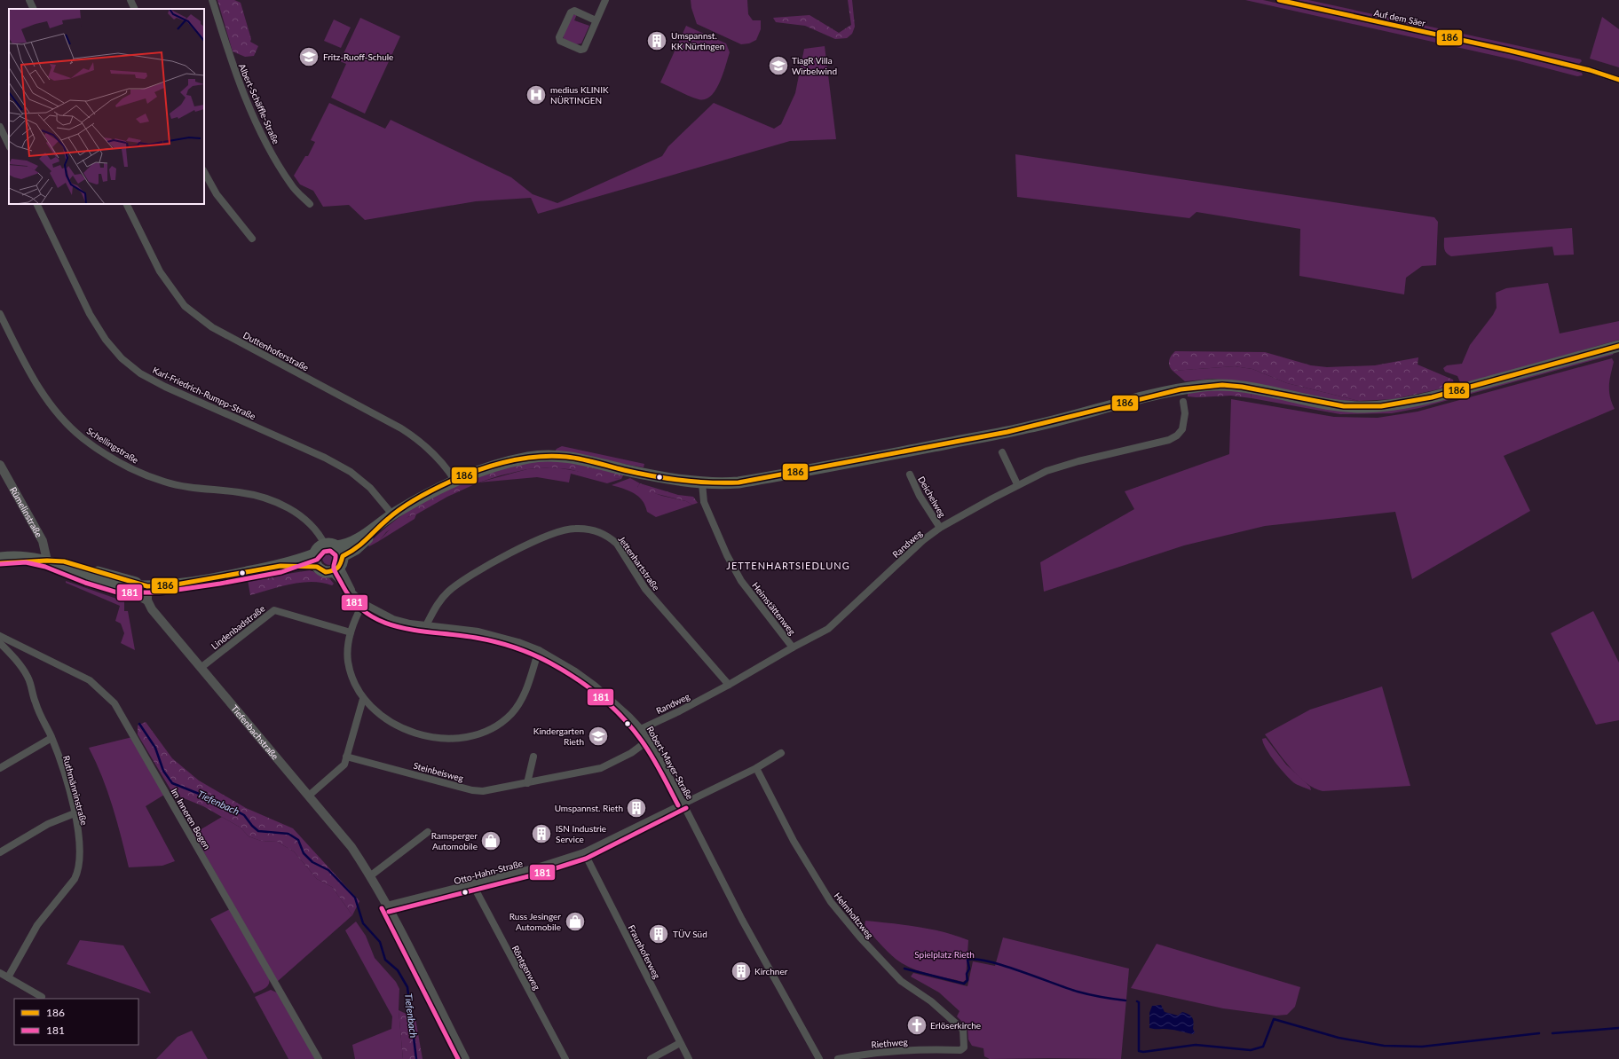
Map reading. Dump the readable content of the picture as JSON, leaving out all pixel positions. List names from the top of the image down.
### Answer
{
  "streets": {
    "street": [
      "Auf dem Säer",
      "Albert-Schäffle-Straße",
      "Duttenhoferstraße",
      "Karl-Friedrich-Rumpp-Straße",
      "Schellingstraße",
      "Deichelweg",
      "Rümelinstraße",
      "Randweg",
      "Jettenhartstraße",
      "Heimstättenweg",
      "Lindenbadstraße",
      "Tiefenbachstraße",
      "Robert-Mayer-Straße",
      "Steinbeisweg",
      "Ruthmänninstraße",
      "Im Inneren Bogen",
      "Otto-Hahn-Straße",
      "Helmholtzweg",
      "Fraunhoferweg",
      "Röntgenweg",
      "Riethweg"
    ]
  },
  "crossings": [
    ["Schellingstraße", "Robert-Mayer-Straße"],
    ["Deichelweg", "Randweg"],
    ["Randweg", "Jettenhartstraße"],
    ["Randweg", "Heimstättenweg"],
    ["Randweg", "Robert-Mayer-Straße"],
    ["Jettenhartstraße", "Robert-Mayer-Straße"],
    ["Lindenbadstraße", "Tiefenbachstraße"],
    ["Tiefenbachstraße", "Otto-Hahn-Straße"],
    ["Robert-Mayer-Straße", "Steinbeisweg"],
    ["Robert-Mayer-Straße", "Otto-Hahn-Straße"],
    ["Otto-Hahn-Straße", "Helmholtzweg"],
    ["Otto-Hahn-Straße", "Fraunhoferweg"],
    ["Otto-Hahn-Straße", "Röntgenweg"],
    ["Helmholtzweg", "Riethweg"]
  ],
  "districts": ["JETTENHARTSIEDLUNG"],
  "water": ["Tiefenbach"],
  "parks": ["Spielplatz Rieth"],
  "places": {
    "building": [
      "Umspannst. KK Nürtingen",
      "Umspannst. Rieth",
      "ISN Industrie Service",
      "TÜV Süd",
      "Kirchner"
    ],
    "school or university": ["Fritz-Ruoff-Schule", "TiagR Villa Wirbelwind", "Kindergarten Rieth"],
    "hospital": ["medius KLINIK NÜRTINGEN"],
    "shop": ["Ramsperger Automobile", "Russ Jesinger Automobile"],
    "church": ["Erlöserkirche"]
  },
  "lines": ["transit line 186", "transit line 181"],
  "legend": ["186", "181"]
}
